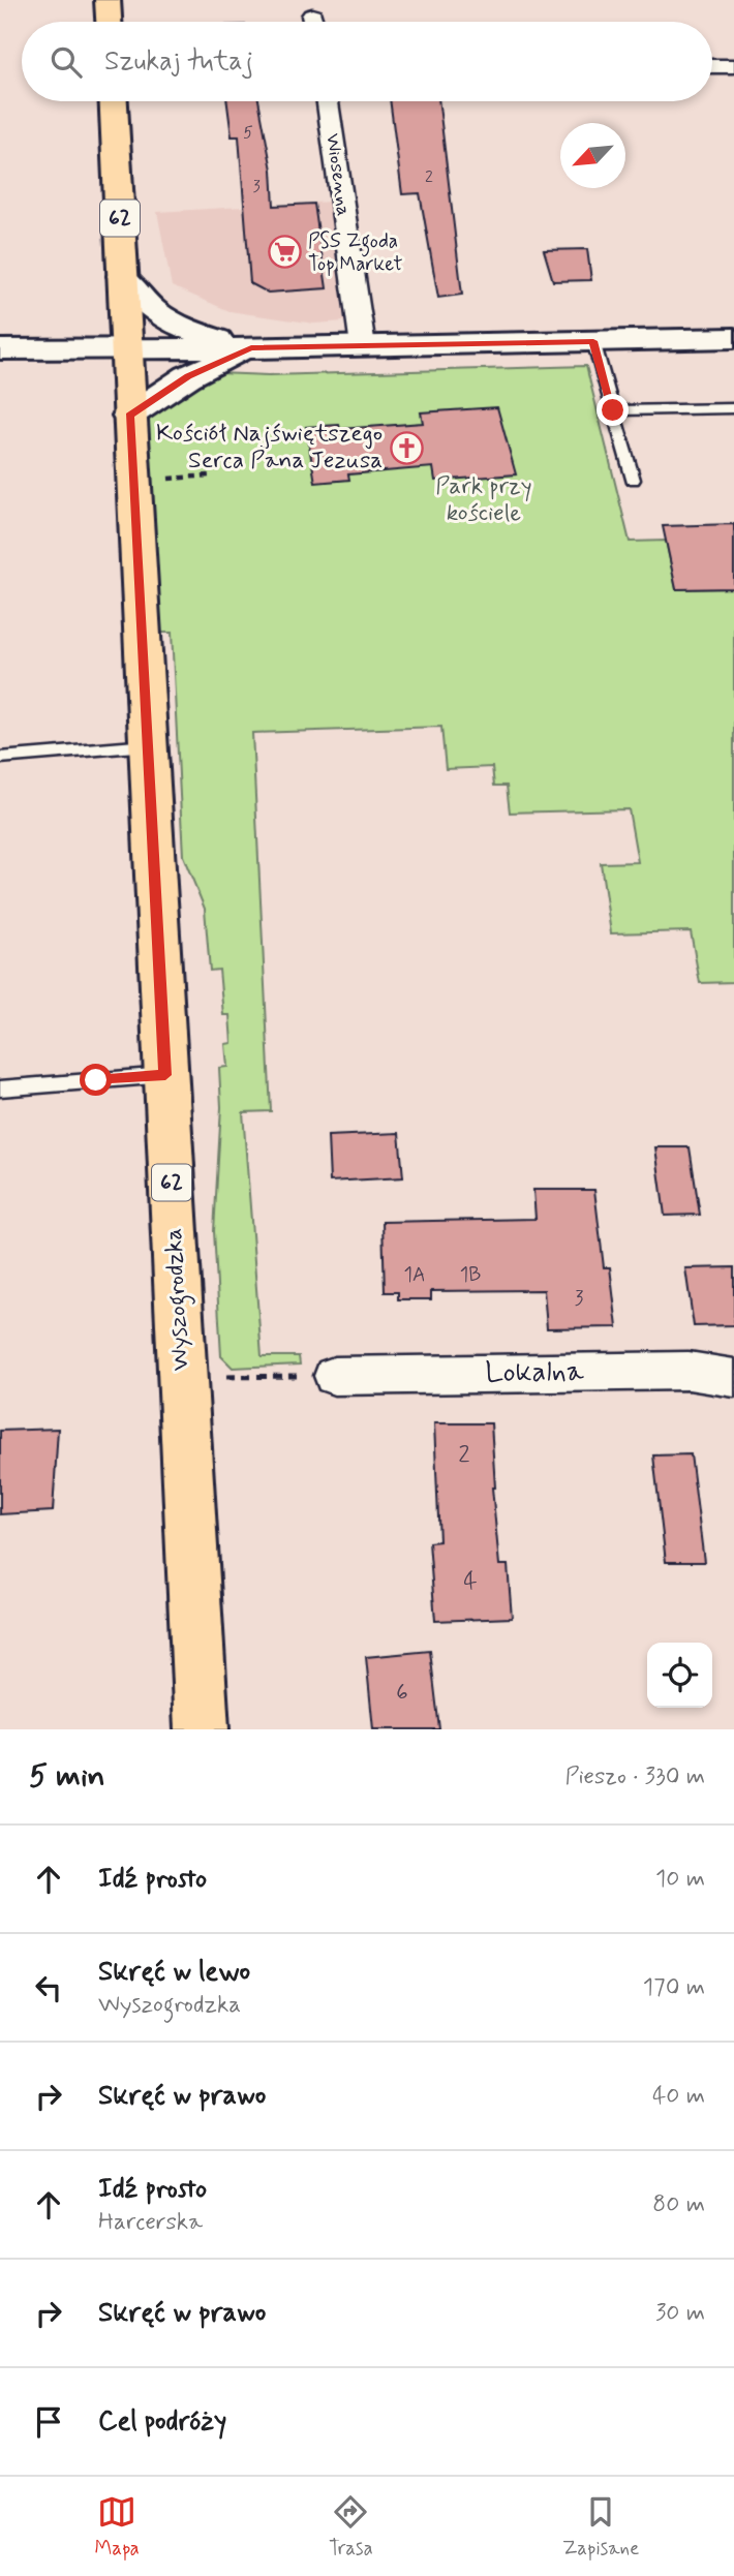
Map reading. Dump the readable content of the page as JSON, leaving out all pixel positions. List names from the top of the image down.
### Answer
{
  "streets": {
    "main road": ["62", "Wyszogrodzka"],
    "street": ["Wiosenna", "Lokalna"]
  },
  "parks": ["Park przy kościele"],
  "places": {
    "supermarket": ["PSS Zgoda Top Market"],
    "church": ["Kościół Najświętszego Serca Pana Jezusa"]
  },
  "house_numbers": [
    "5",
    "2",
    "3",
    "1A",
    "1B",
    "3",
    "2",
    "4",
    "6"
  ],
  "north": "bottom left",
  "page": {
    "search": "Szukaj tutaj",
    "heading": ["5 min", "Pieszo · 330 m"],
    "list": [
      ["Idź prosto", "10 m"],
      ["Skręć w lewo", "Wyszogrodzka", "170 m"],
      ["Skręć w prawo", "40 m"],
      ["Idź prosto", "Harcerska", "80 m"],
      ["Skręć w prawo", "30 m"],
      "Cel podróży"
    ],
    "nav": ["Mapa", "Trasa", "Zapisane"]
  }
}
